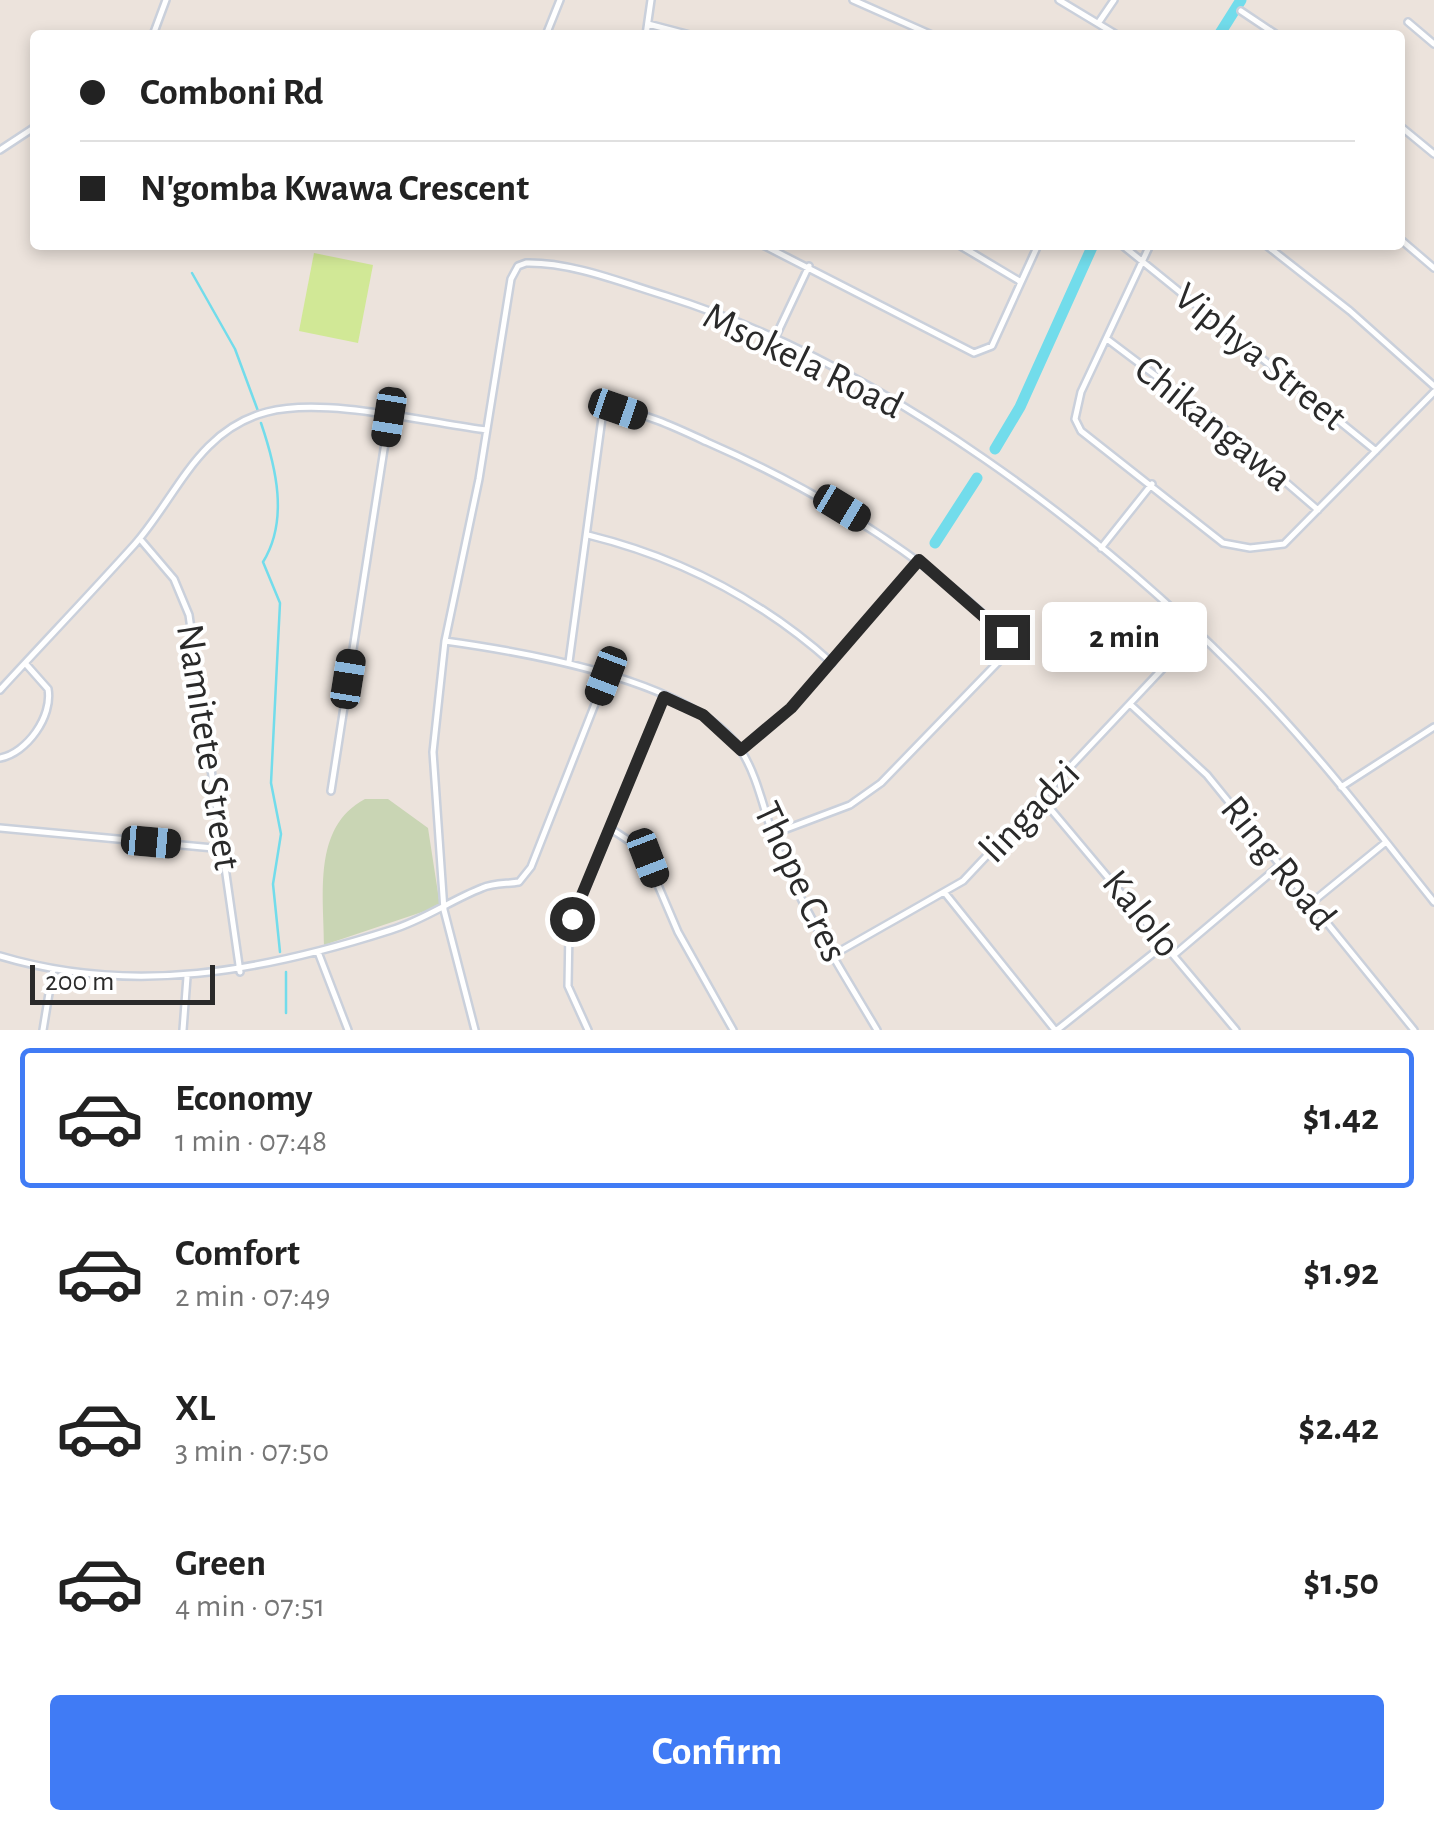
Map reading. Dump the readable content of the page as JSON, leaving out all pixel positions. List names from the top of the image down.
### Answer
{
  "streets": {
    "street": [
      "Viphya Street",
      "Msokela Road",
      "Chikangawa",
      "Namitete Street",
      "lingadzi",
      "Ring Road",
      "Thope Cres",
      "Kalolo"
    ]
  },
  "crossings": [
    ["Msokela Road", "lingadzi"],
    ["Msokela Road", "Thope Cres"],
    ["lingadzi", "Ring Road"],
    ["lingadzi", "Thope Cres"],
    ["lingadzi", "Kalolo"]
  ],
  "scale_bar": "200 m",
  "page": {
    "banner": ["Comboni Rd", "N'gomba Kwawa Crescent"],
    "bubble": "2 min",
    "scale": "200 m",
    "list": [
      {
        "name": "Economy",
        "note": "1 min · 07:48",
        "value": "$1.42"
      },
      {
        "name": "Comfort",
        "note": "2 min · 07:49",
        "value": "$1.92"
      },
      {
        "name": "XL",
        "note": "3 min · 07:50",
        "value": "$2.42"
      },
      {
        "name": "Green",
        "note": "4 min · 07:51",
        "value": "$1.50"
      }
    ],
    "buttons": "Confirm"
  }
}
